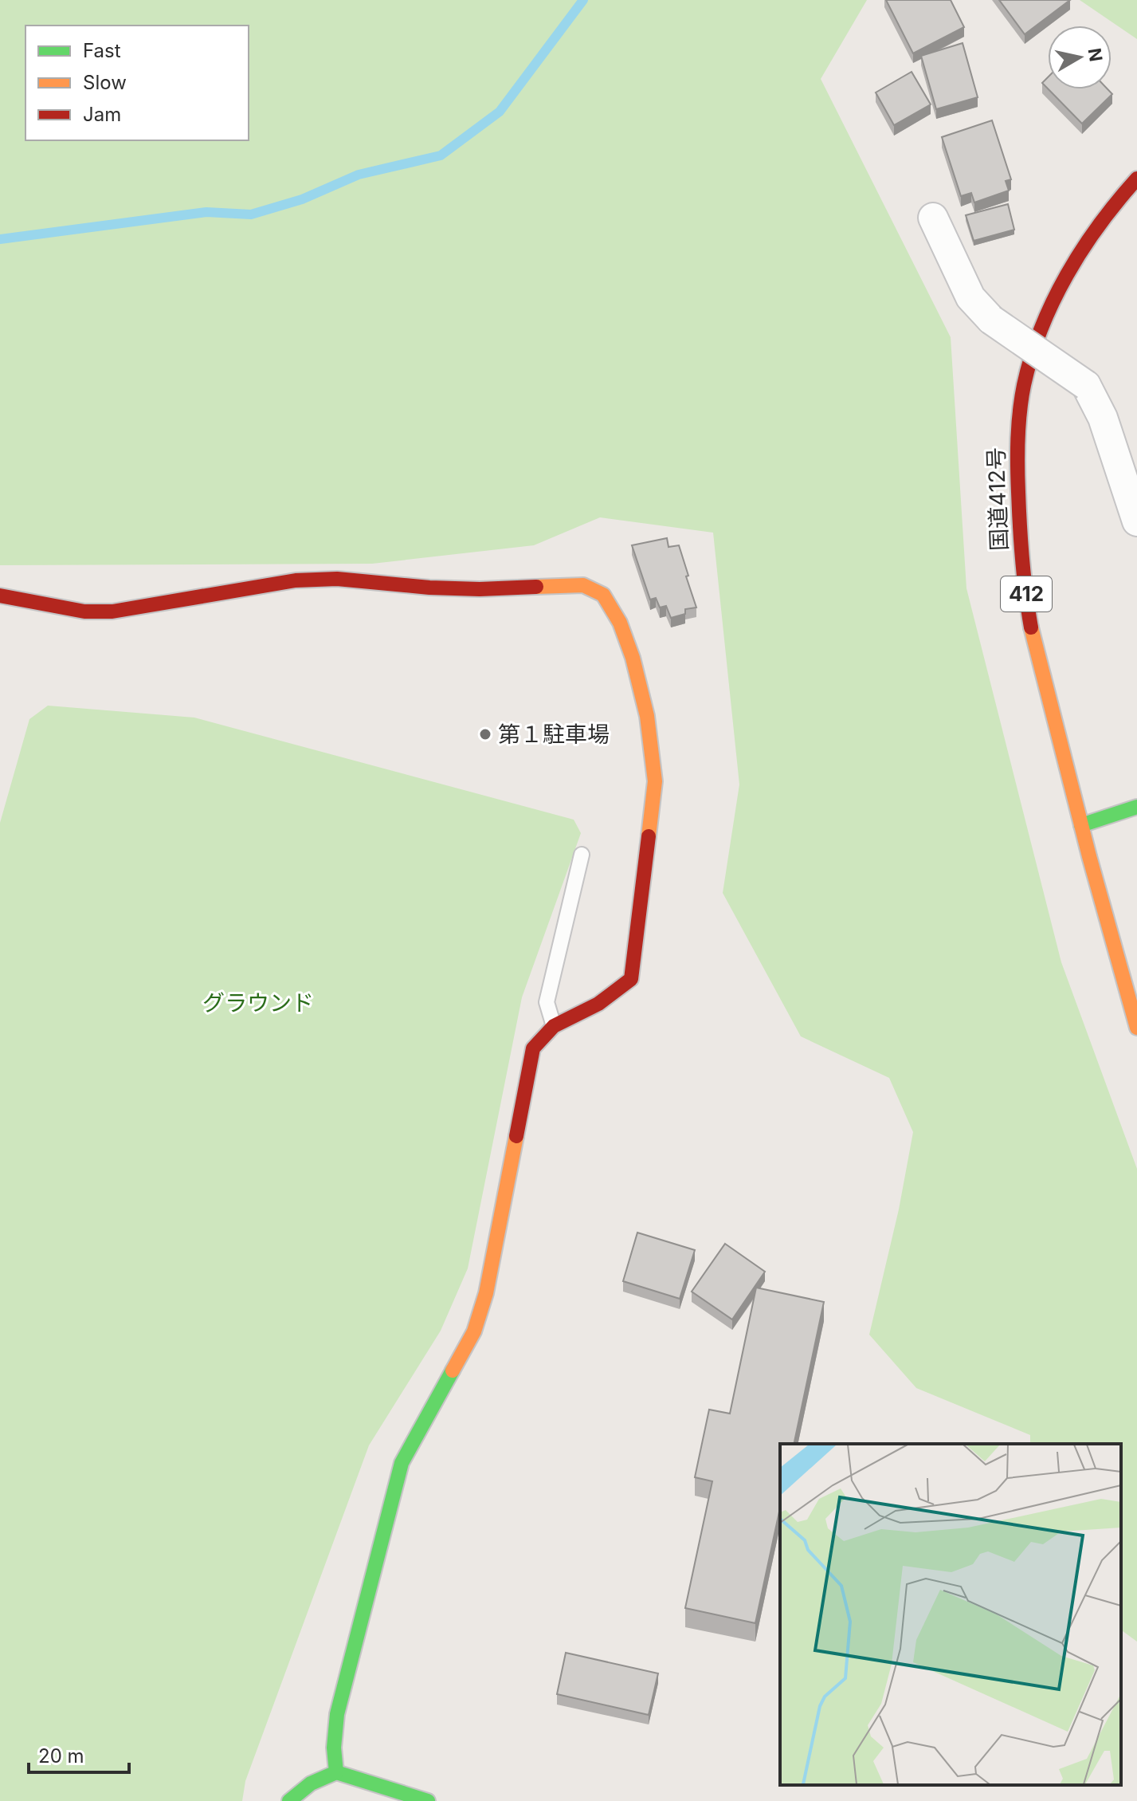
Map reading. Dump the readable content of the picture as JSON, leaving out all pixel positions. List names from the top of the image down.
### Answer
{
  "streets": {
    "main road": ["国道412号", "412"]
  },
  "parks": ["グラウンド"],
  "places": ["第１駐車場"],
  "legend": ["Fast", "Slow", "Jam"],
  "scale_bar": "20 m",
  "north": "right"
}
